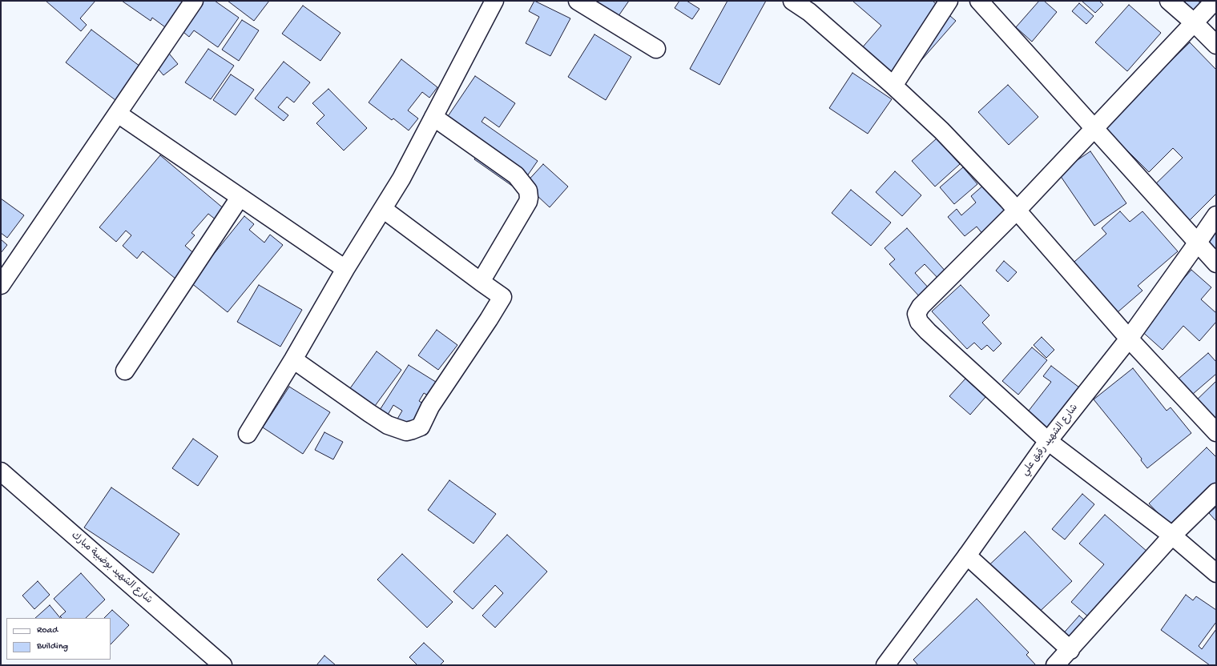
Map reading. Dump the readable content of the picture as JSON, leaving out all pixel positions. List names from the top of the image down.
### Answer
{
  "streets": {
    "street": ["شارع الشهيد رقيق علي", "شارع الشهيد بوضبية مبارك"]
  },
  "legend": ["Road", "Building"]
}
